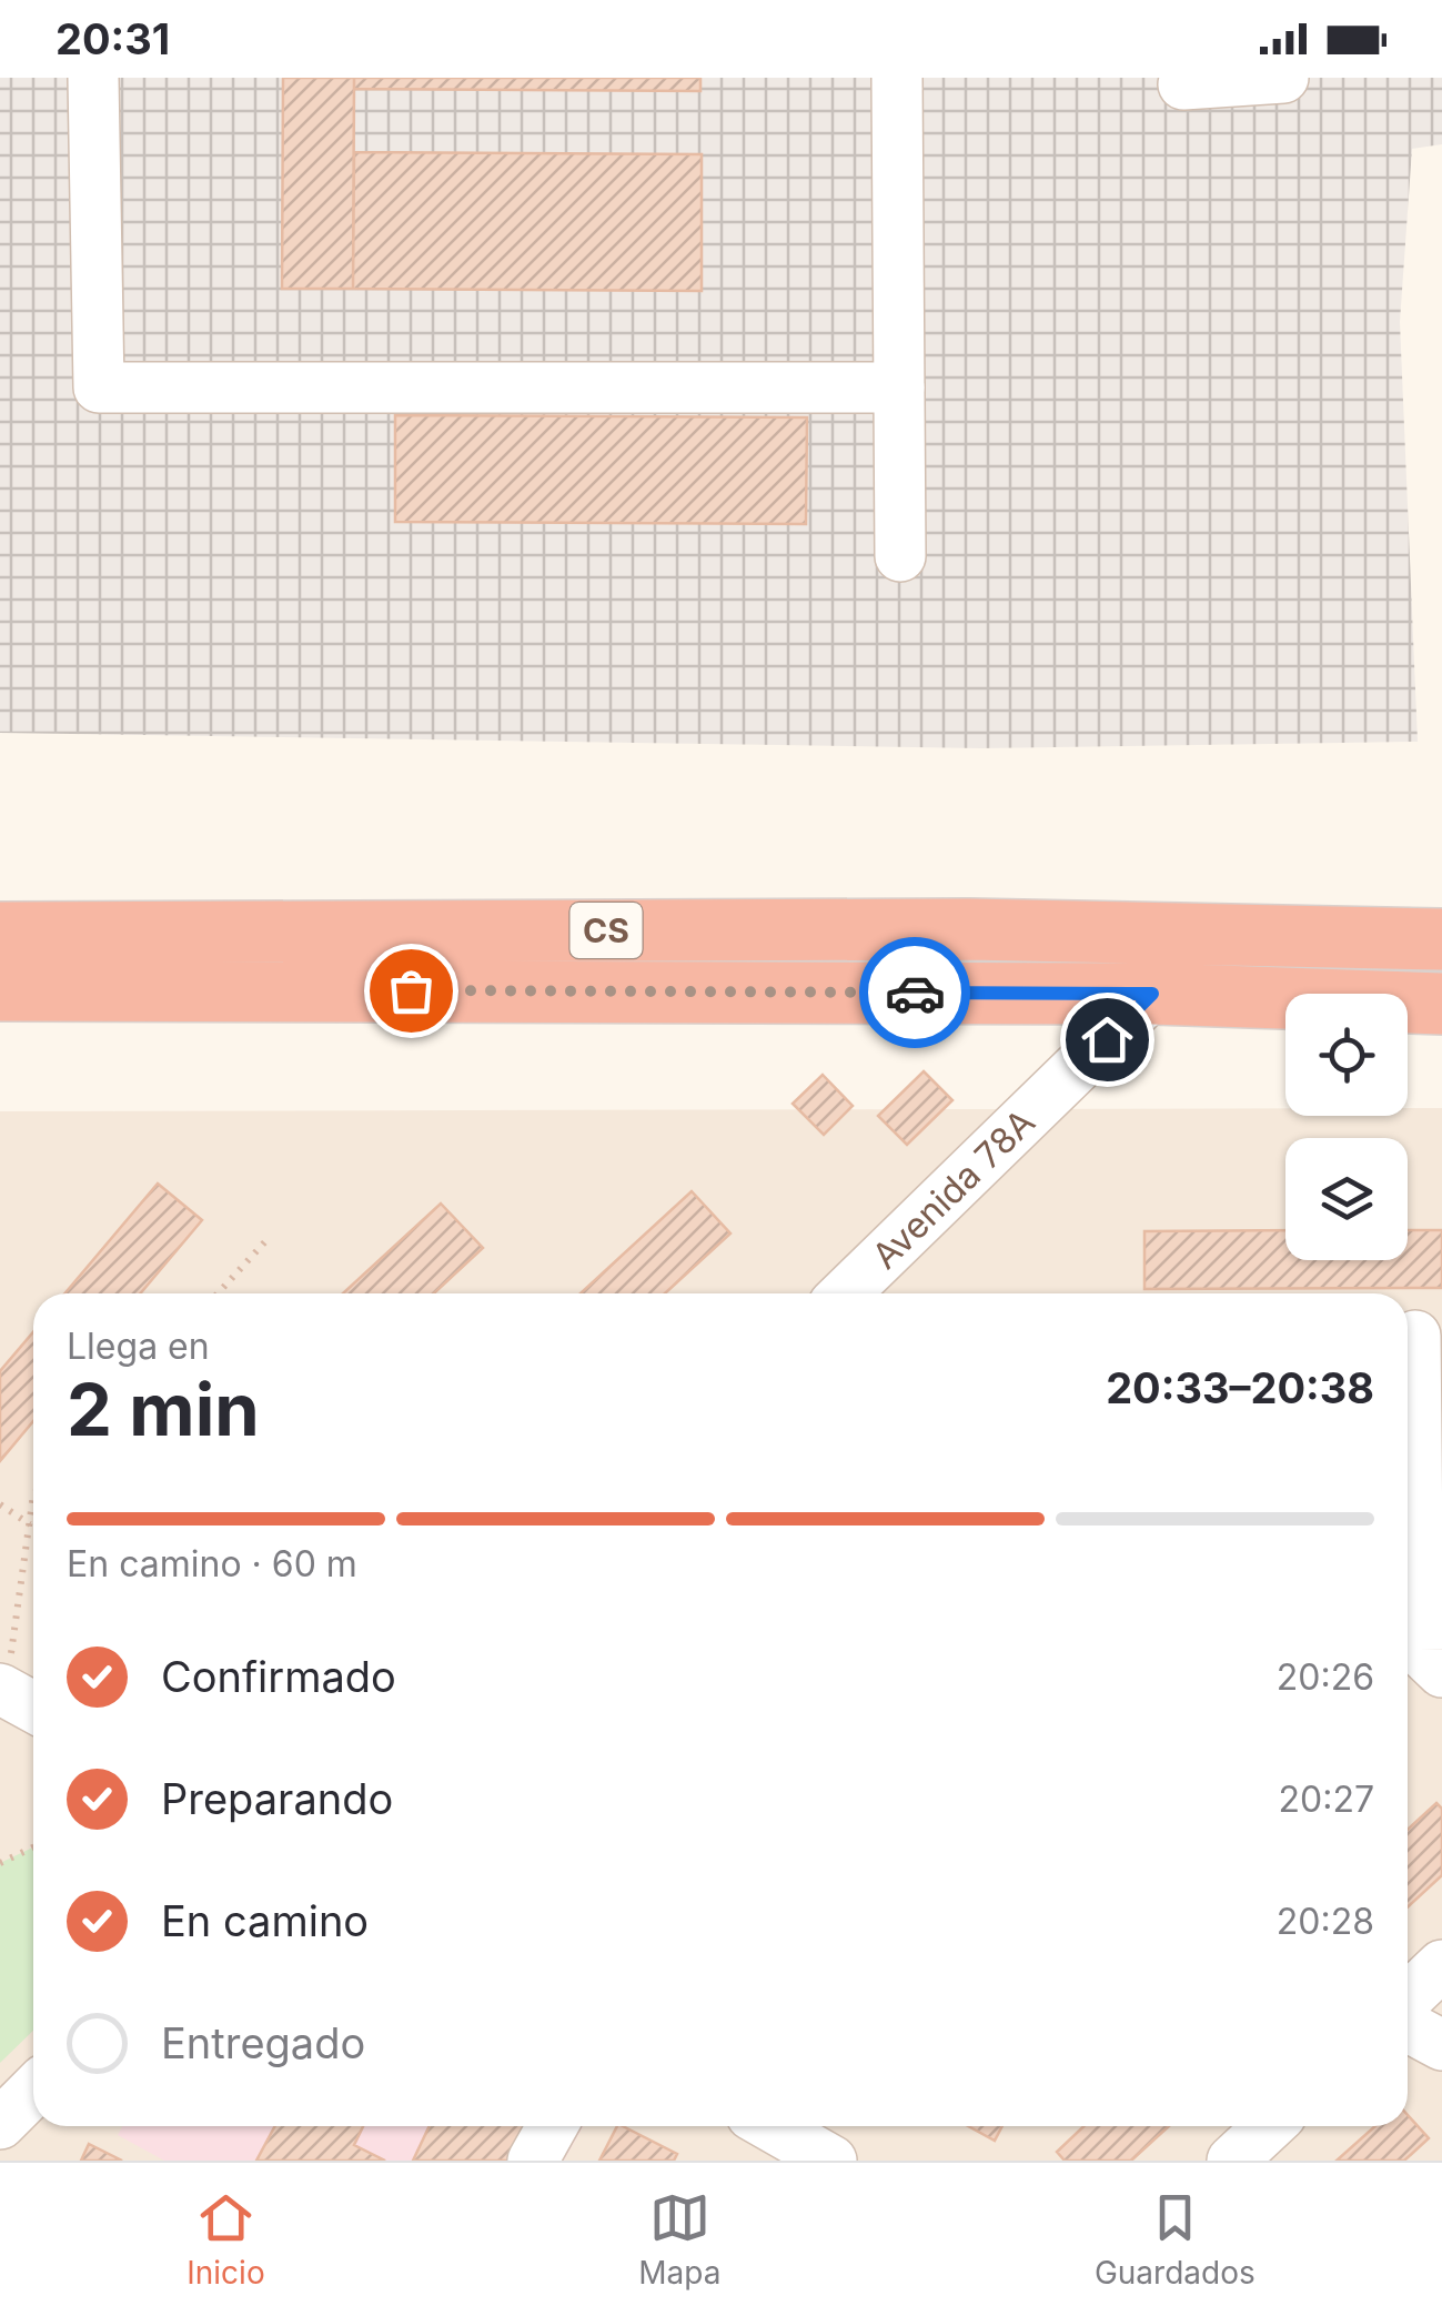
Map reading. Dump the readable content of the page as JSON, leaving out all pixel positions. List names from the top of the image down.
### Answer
{
  "streets": {
    "highway": ["CS"],
    "street": ["Avenida 78A"]
  },
  "crossings": [
    ["CS", "Avenida 78A"]
  ],
  "page": {
    "status": "20:31",
    "heading": ["2 min", "Llega en", "20:33–20:38"],
    "bar": "En camino · 60 m",
    "list": [
      ["Confirmado", "20:26"],
      ["Preparando", "20:27"],
      ["En camino", "20:28"],
      "Entregado"
    ],
    "tabs": ["Inicio", "Mapa", "Guardados"]
  }
}
